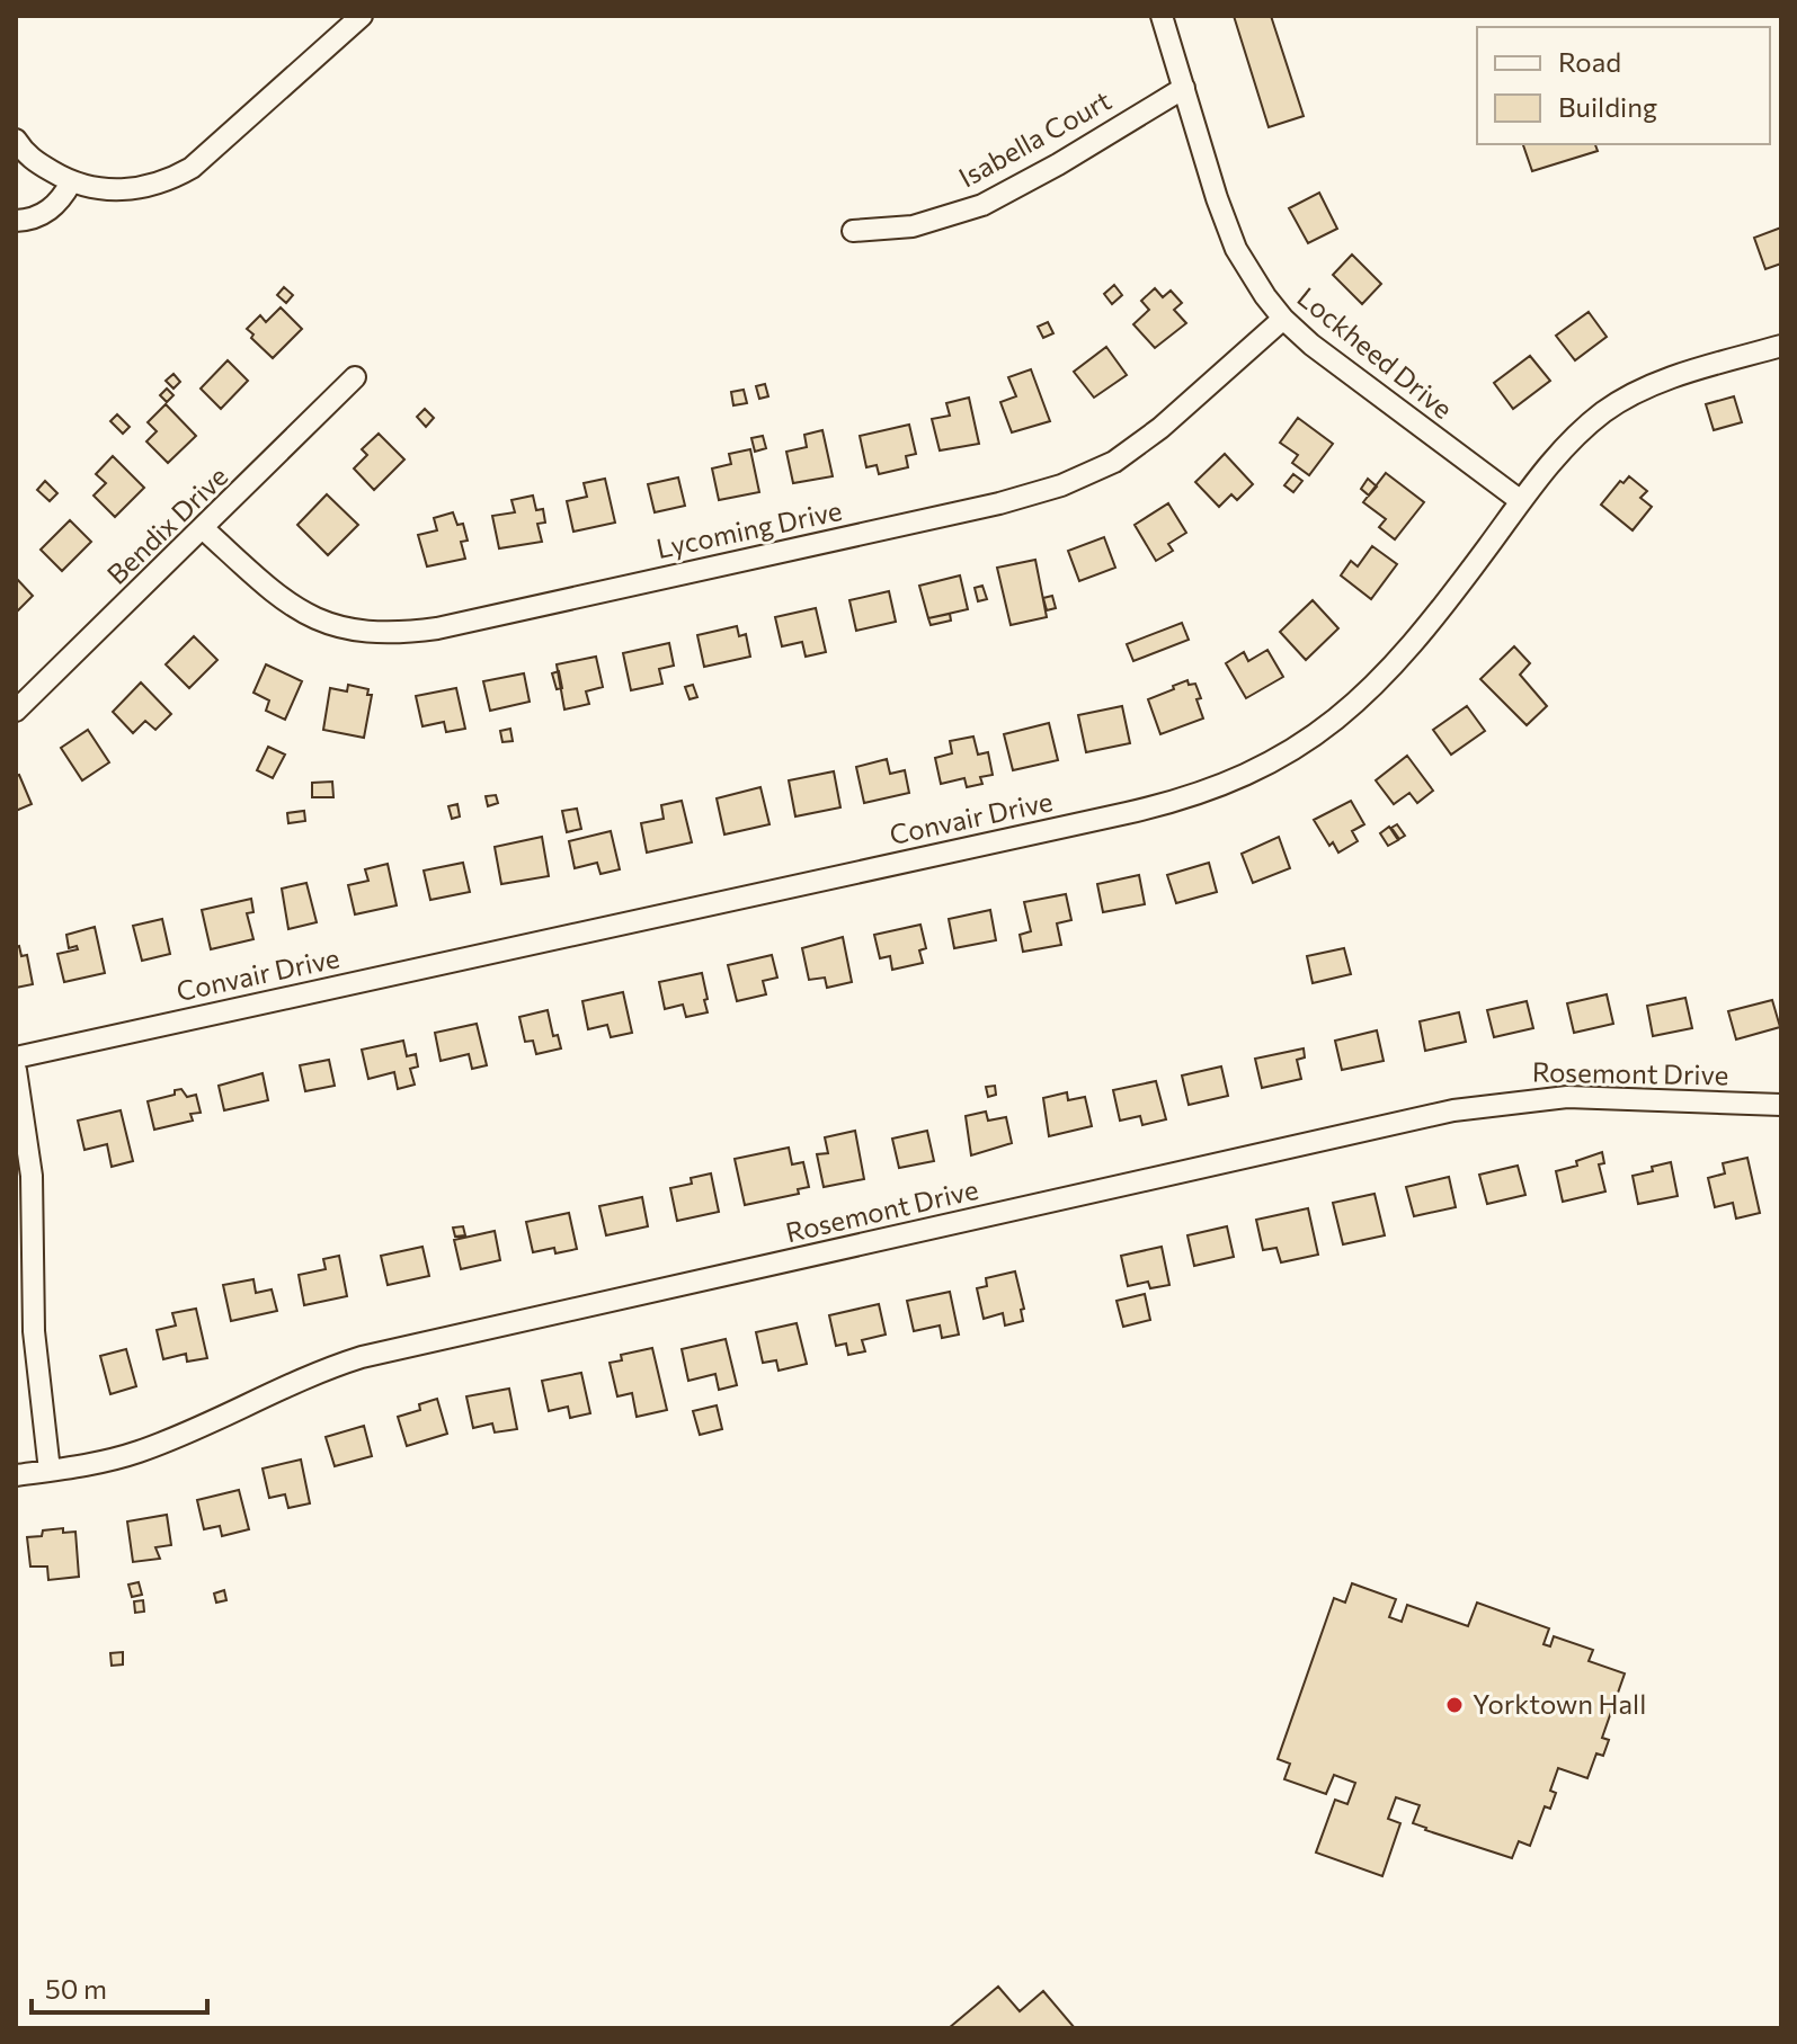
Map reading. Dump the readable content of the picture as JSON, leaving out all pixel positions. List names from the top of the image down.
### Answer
{
  "streets": {
    "street": [
      "Isabella Court",
      "Lockheed Drive",
      "Bendix Drive",
      "Lycoming Drive",
      "Convair Drive",
      "Rosemont Drive"
    ]
  },
  "crossings": [
    ["Isabella Court", "Lockheed Drive"],
    ["Lockheed Drive", "Lycoming Drive"],
    ["Lockheed Drive", "Convair Drive"],
    ["Bendix Drive", "Lycoming Drive"]
  ],
  "places": ["Yorktown Hall"],
  "legend": ["Road", "Building"],
  "scale_bar": "50 m"
}
